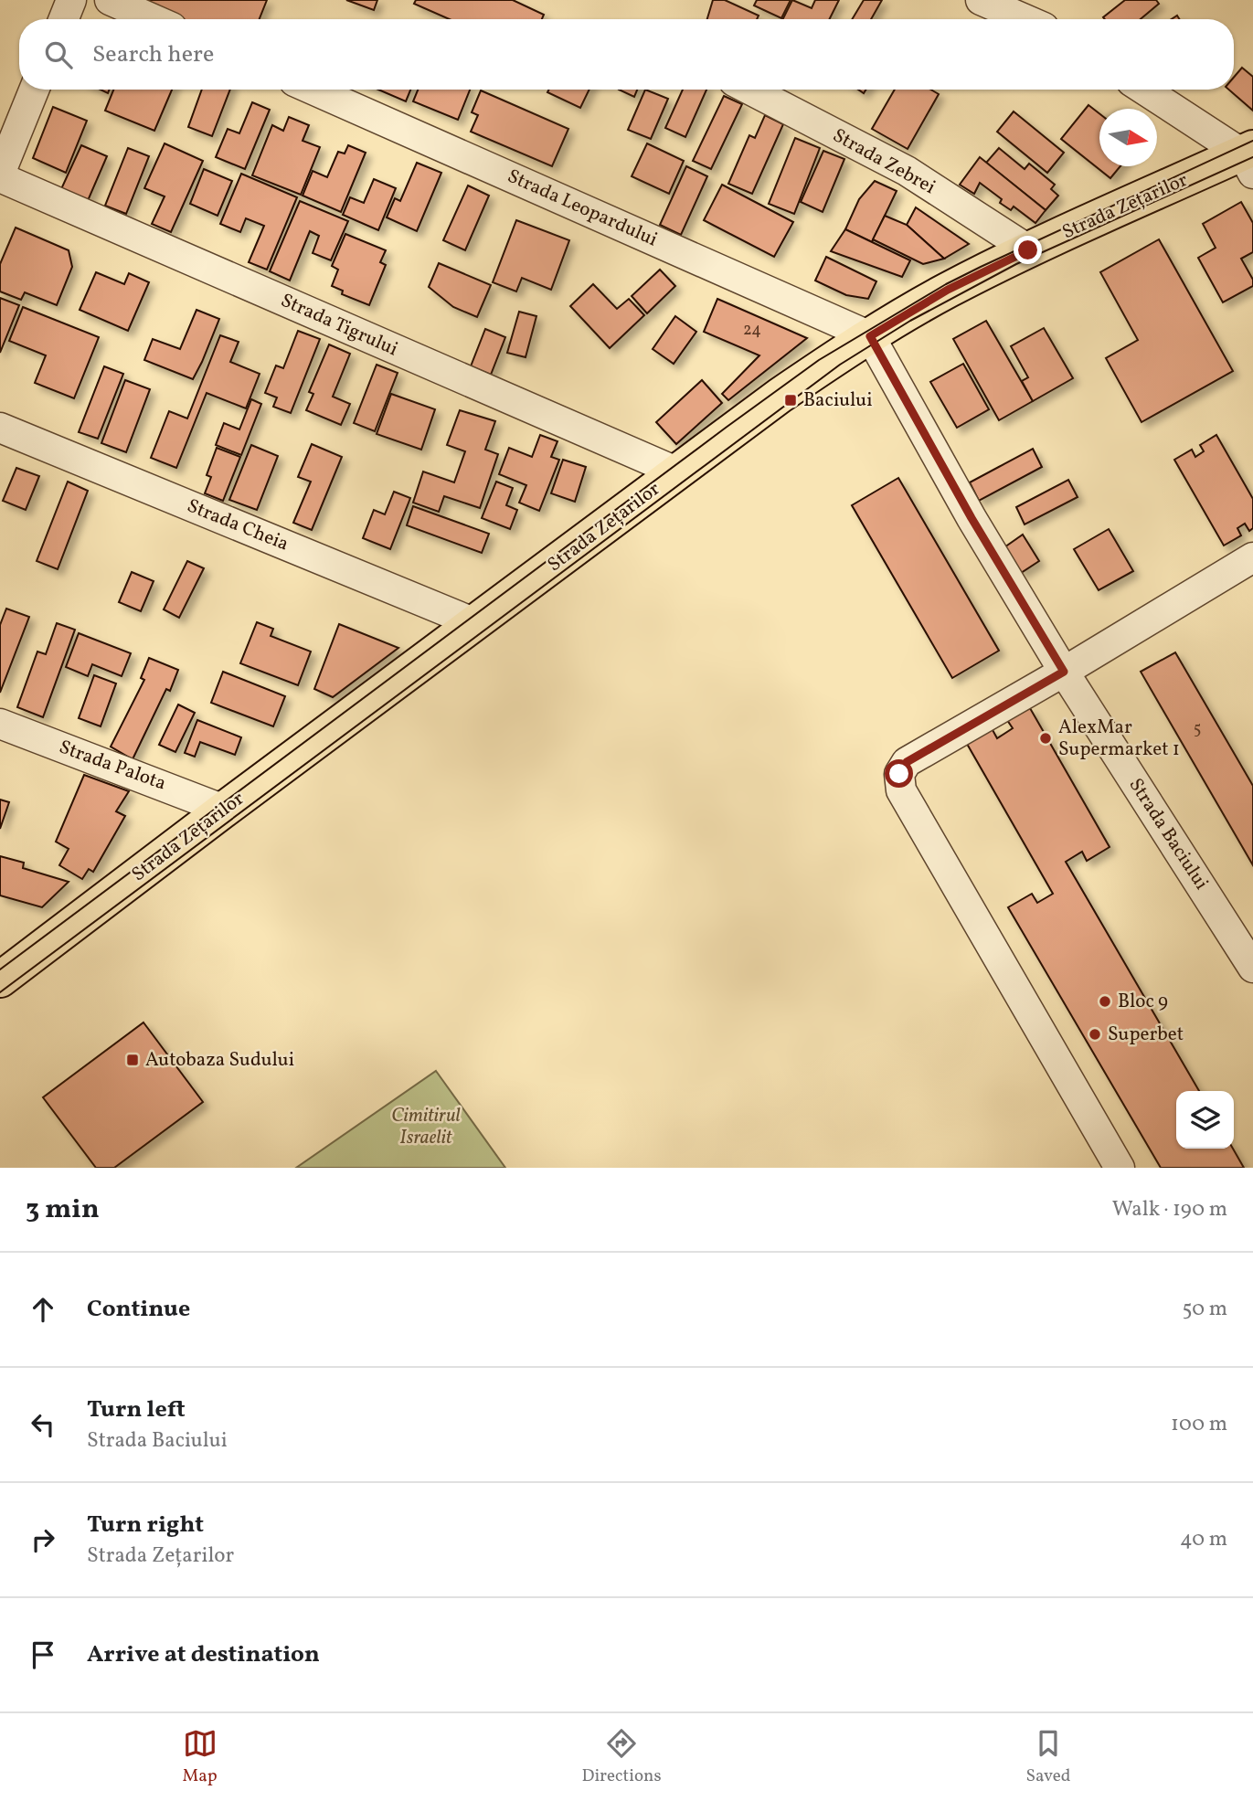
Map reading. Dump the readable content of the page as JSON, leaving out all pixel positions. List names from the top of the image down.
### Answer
{
  "streets": {
    "main road": ["Strada Zețarilor"],
    "street": [
      "Strada Zebrei",
      "Strada Leopardului",
      "Strada Tigrului",
      "Strada Cheia",
      "Strada Palota",
      "Strada Baciului"
    ]
  },
  "crossings": [
    ["Strada Zebrei", "Strada Zețarilor"],
    ["Strada Zețarilor", "Strada Leopardului"],
    ["Strada Zețarilor", "Strada Tigrului"],
    ["Strada Zețarilor", "Strada Cheia"],
    ["Strada Zețarilor", "Strada Palota"],
    ["Strada Zețarilor", "Strada Baciului"],
    ["Strada Leopardului", "Strada Baciului"]
  ],
  "parks": ["Cimitirul Israelit"],
  "places": {
    "transit": ["Baciului", "Autobaza Sudului"],
    "other": ["AlexMar Supermarket 1", "Bloc 9", "Superbet"]
  },
  "house_numbers": ["24", "5"],
  "north": "right",
  "page": {
    "search": "Search here",
    "heading": ["3 min", "Walk · 190 m"],
    "list": [
      ["Continue", "50 m"],
      ["Turn left", "Strada Baciului", "100 m"],
      ["Turn right", "Strada Zețarilor", "40 m"],
      "Arrive at destination"
    ],
    "nav": ["Map", "Directions", "Saved"]
  }
}
